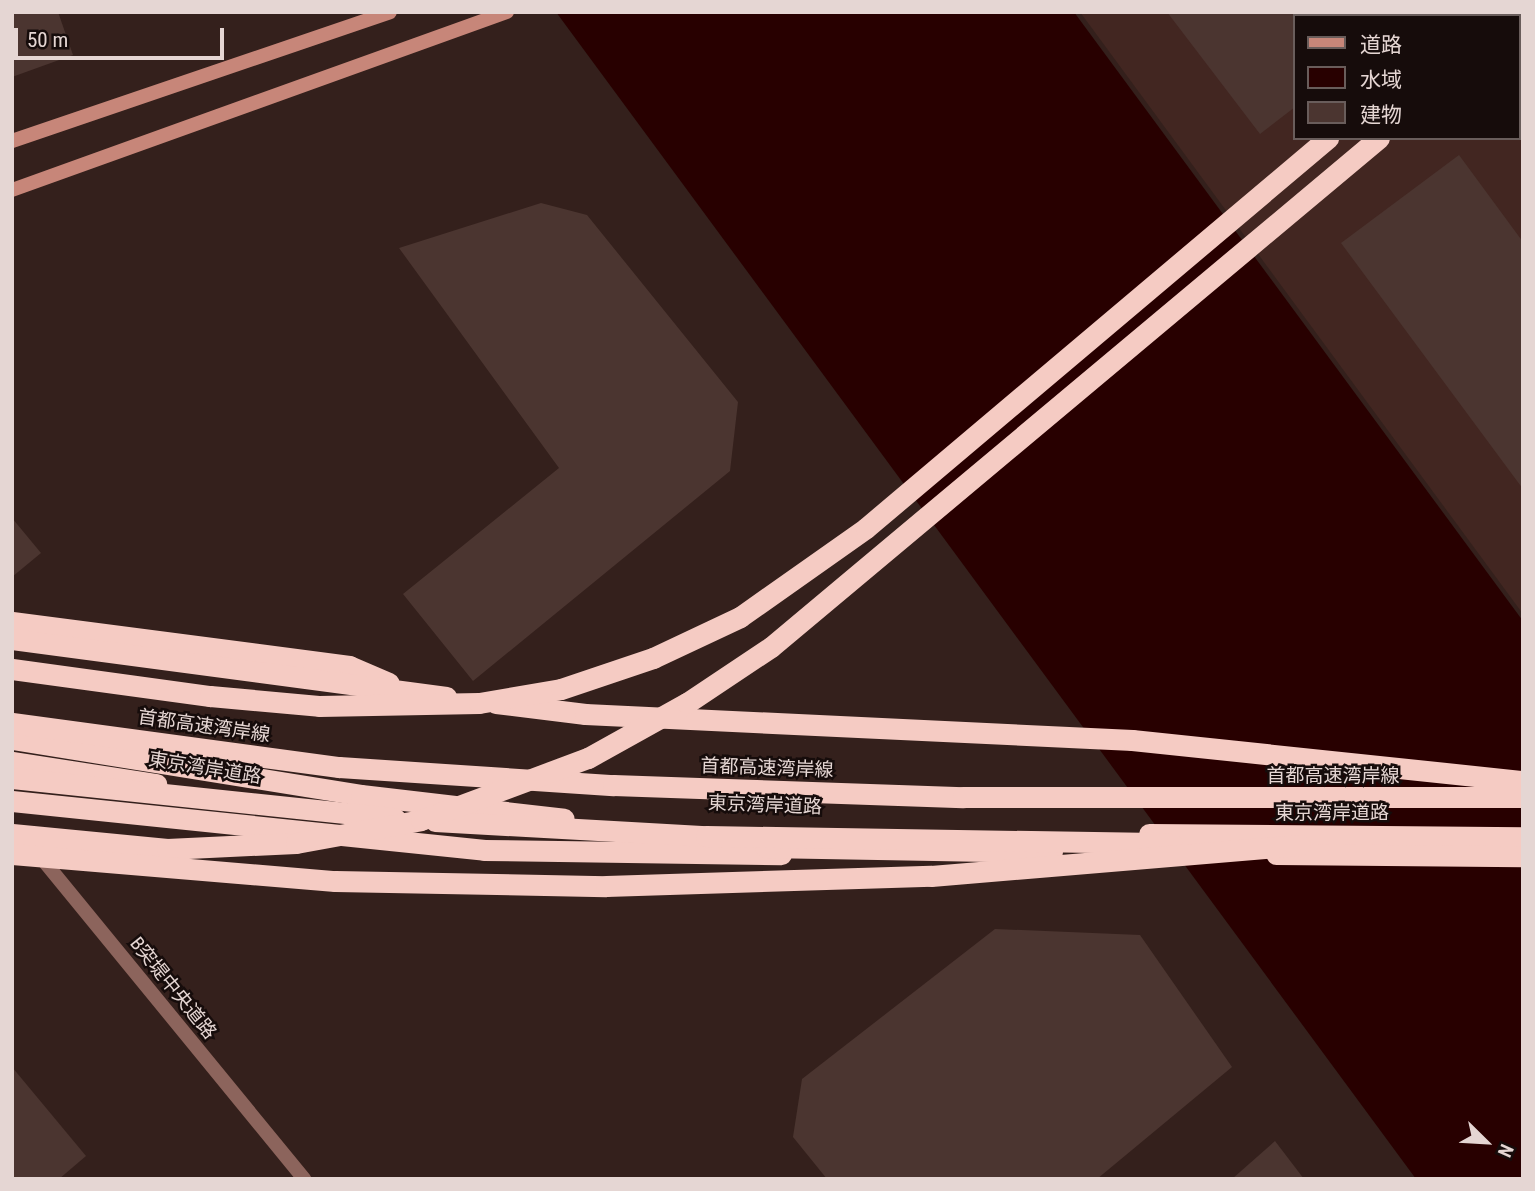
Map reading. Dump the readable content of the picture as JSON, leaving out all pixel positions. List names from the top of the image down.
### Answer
{
  "streets": {
    "highway": ["首都高速湾岸線", "東京湾岸道路"],
    "lane": ["B突堤中央道路"]
  },
  "legend": ["道路", "水域", "建物"],
  "scale_bar": "50 m",
  "north": "bottom right"
}
